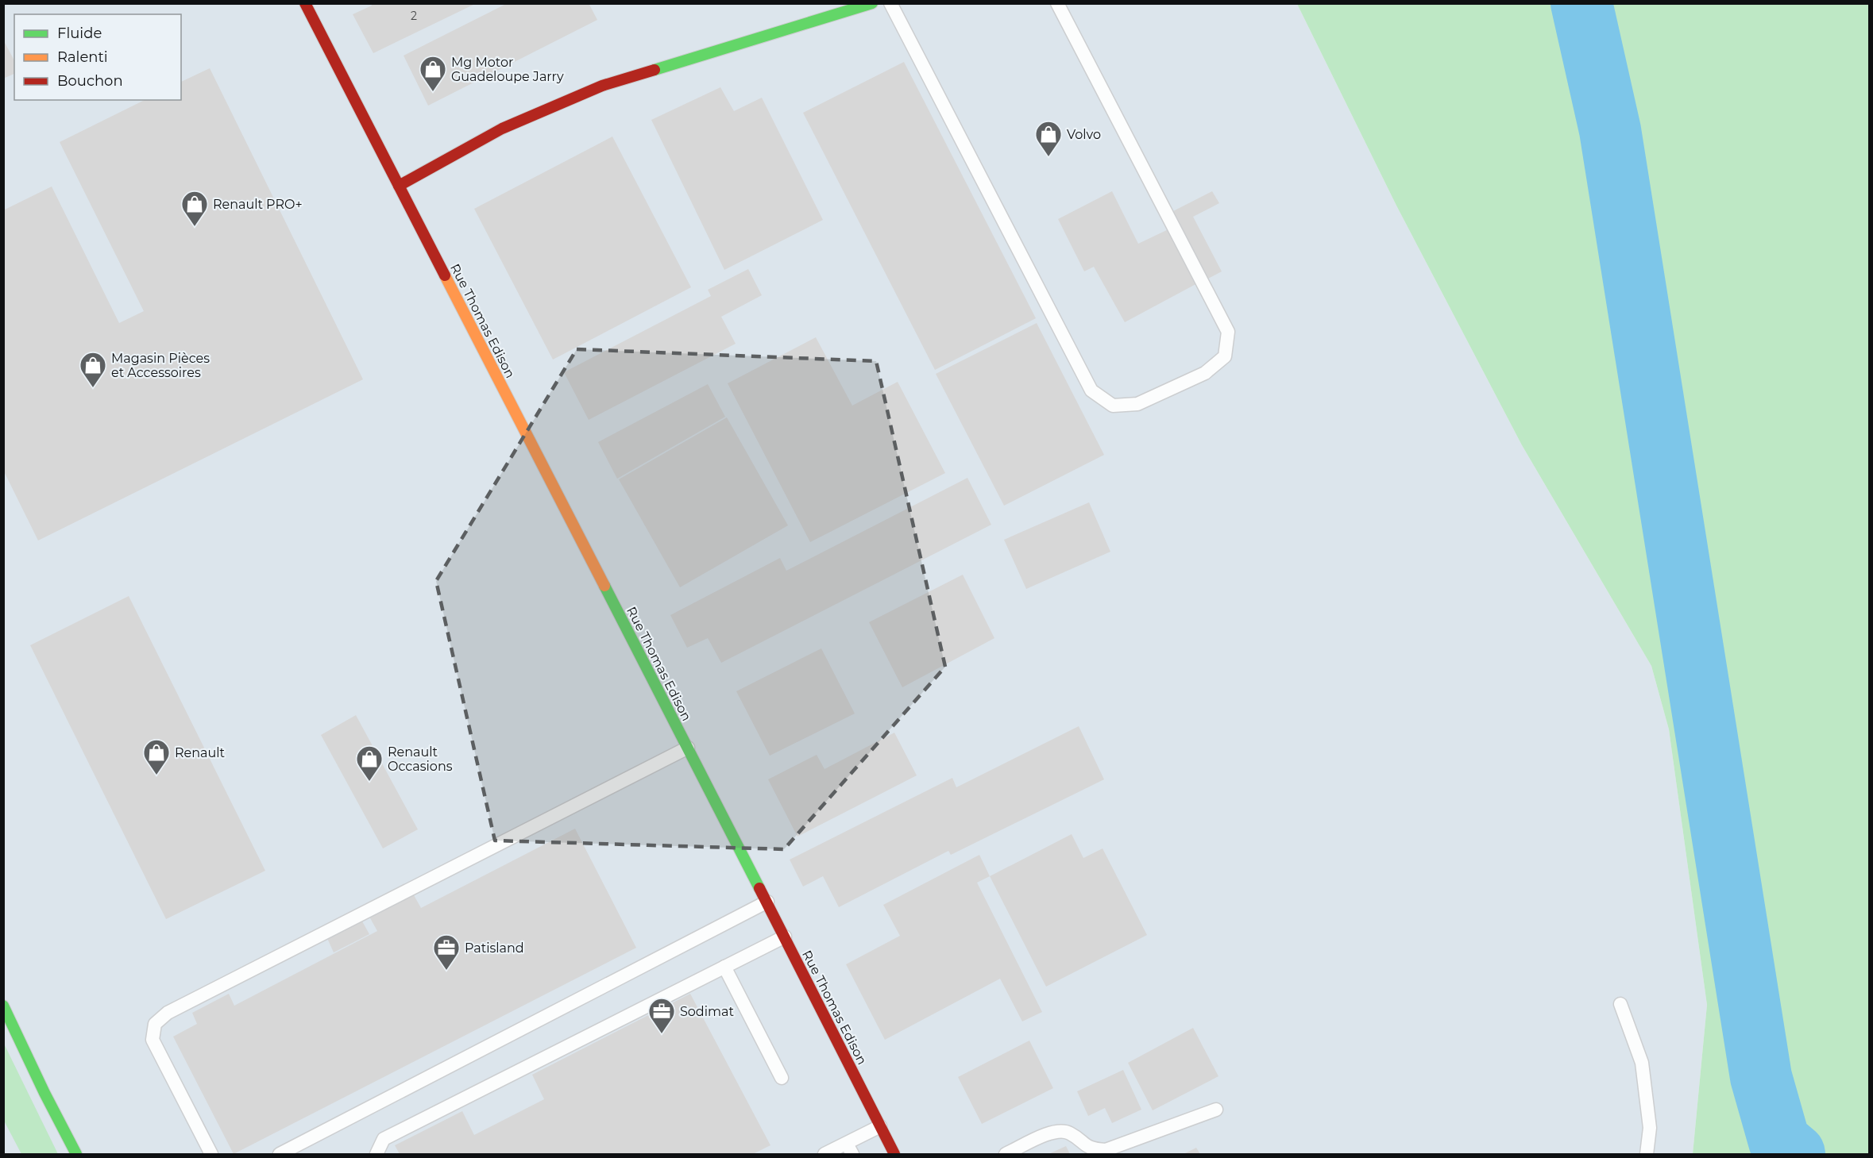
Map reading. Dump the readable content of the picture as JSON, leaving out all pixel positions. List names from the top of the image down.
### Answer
{
  "streets": {
    "main road": ["Rue Thomas Edison"]
  },
  "places": {
    "shop": [
      "Mg Motor Guadeloupe Jarry",
      "Volvo",
      "Renault PRO+",
      "Magasin Pièces et Accessoires",
      "Renault",
      "Renault Occasions"
    ],
    "office": ["Patisland", "Sodimat"]
  },
  "house_numbers": ["2"],
  "legend": ["Fluide", "Ralenti", "Bouchon"]
}
